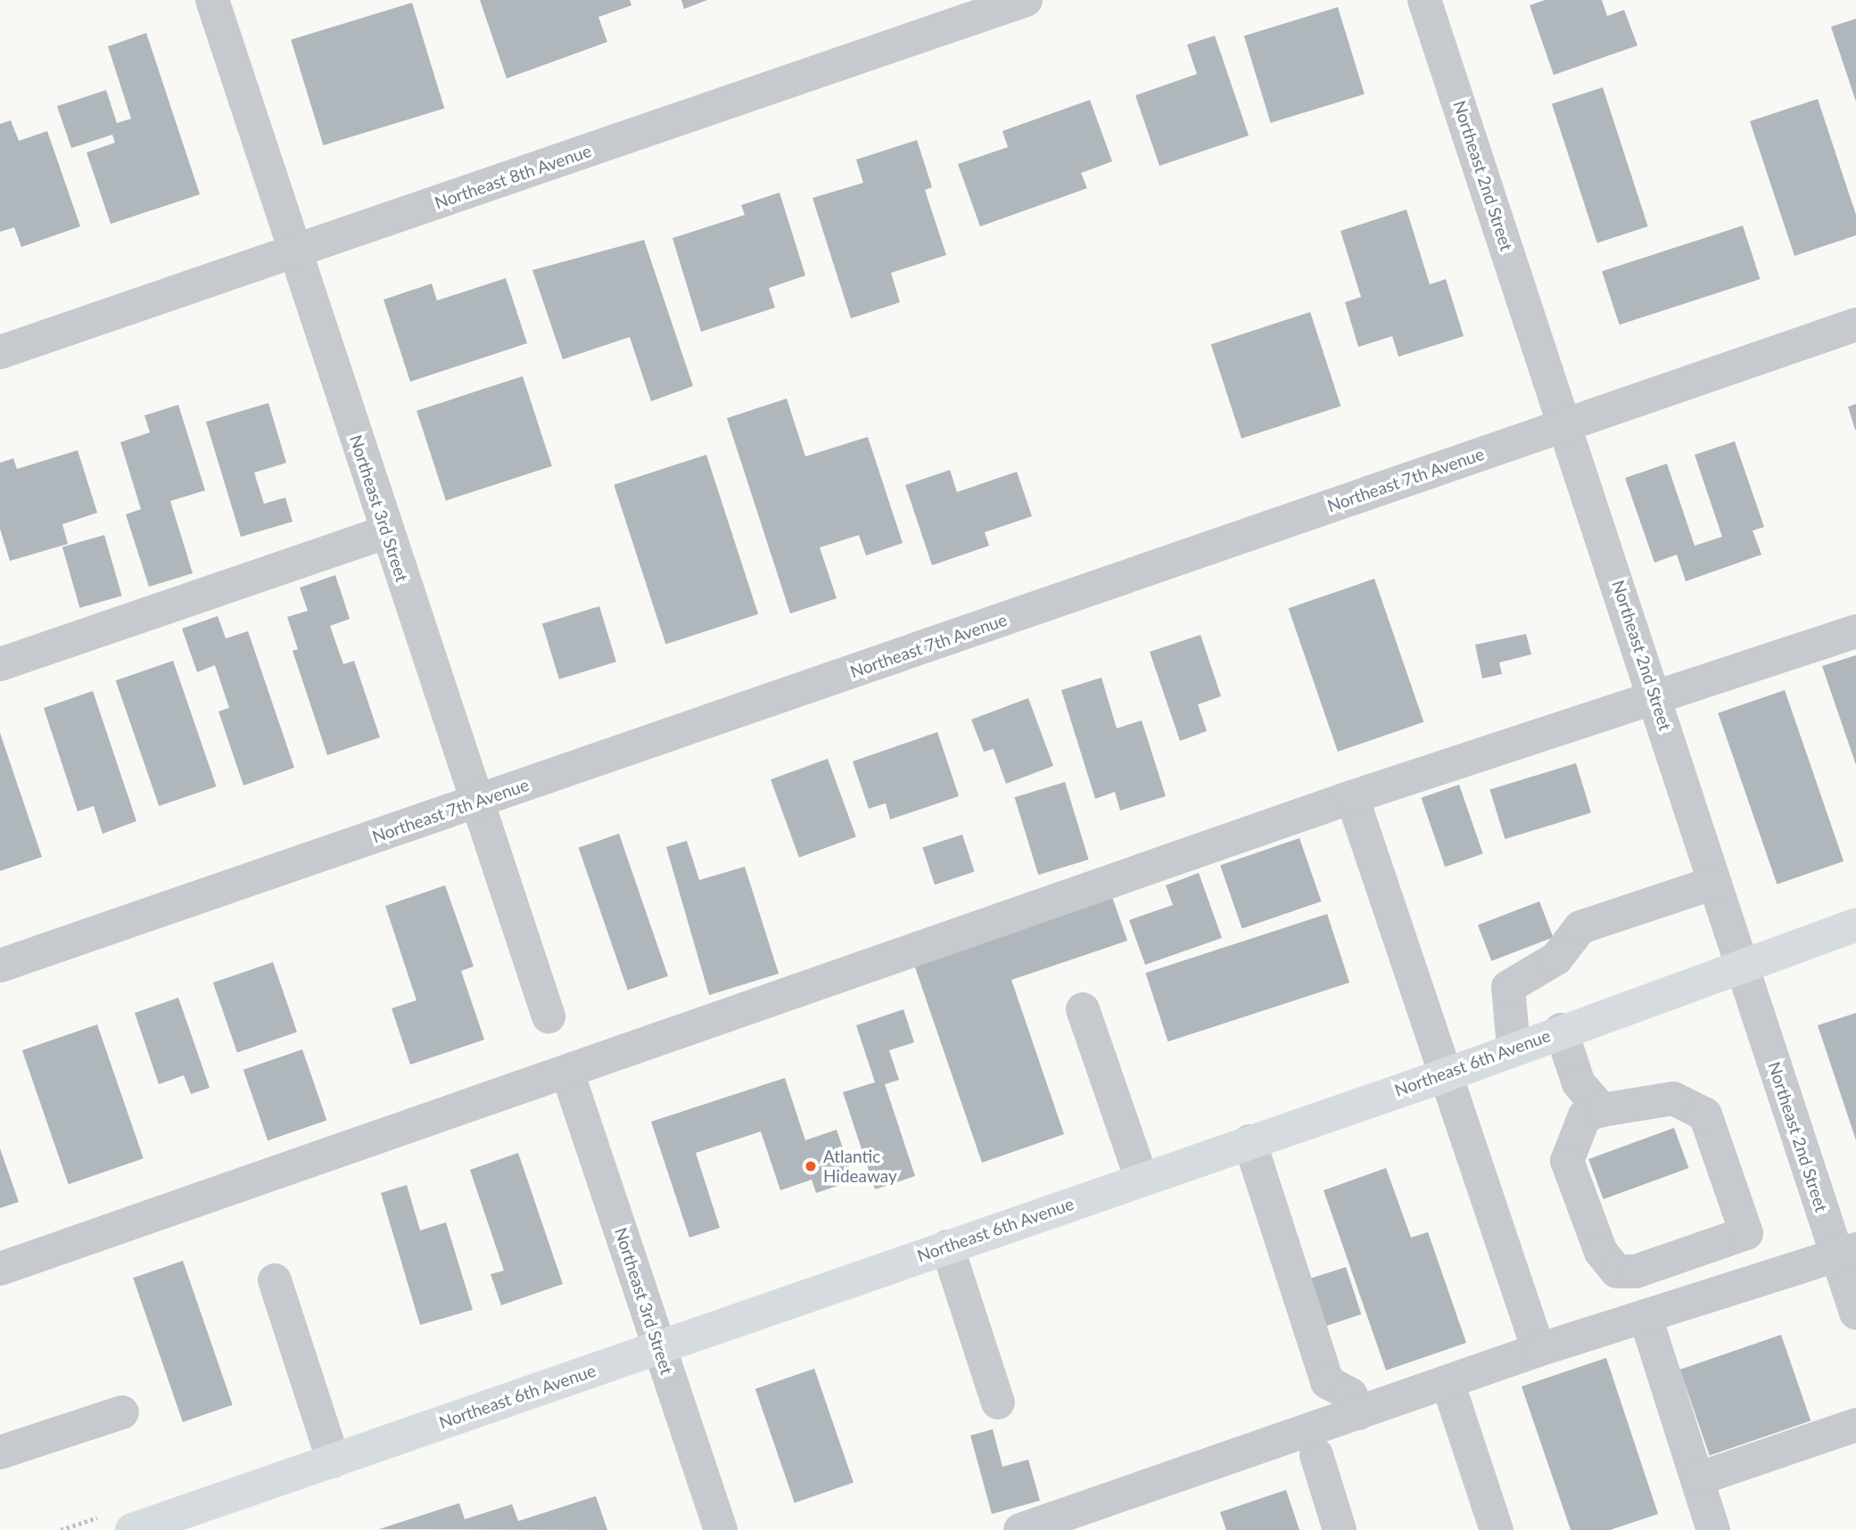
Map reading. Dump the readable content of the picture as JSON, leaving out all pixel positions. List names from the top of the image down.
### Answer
{
  "streets": {
    "main road": ["Northeast 6th Avenue"],
    "street": [
      "Northeast 2nd Street",
      "Northeast 8th Avenue",
      "Northeast 7th Avenue",
      "Northeast 3rd Street"
    ]
  },
  "crossings": [
    ["Northeast 2nd Street", "Northeast 7th Avenue"],
    ["Northeast 2nd Street", "Northeast 6th Avenue"],
    ["Northeast 8th Avenue", "Northeast 3rd Street"],
    ["Northeast 7th Avenue", "Northeast 3rd Street"],
    ["Northeast 3rd Street", "Northeast 6th Avenue"]
  ],
  "places": ["Atlantic Hideaway"]
}
